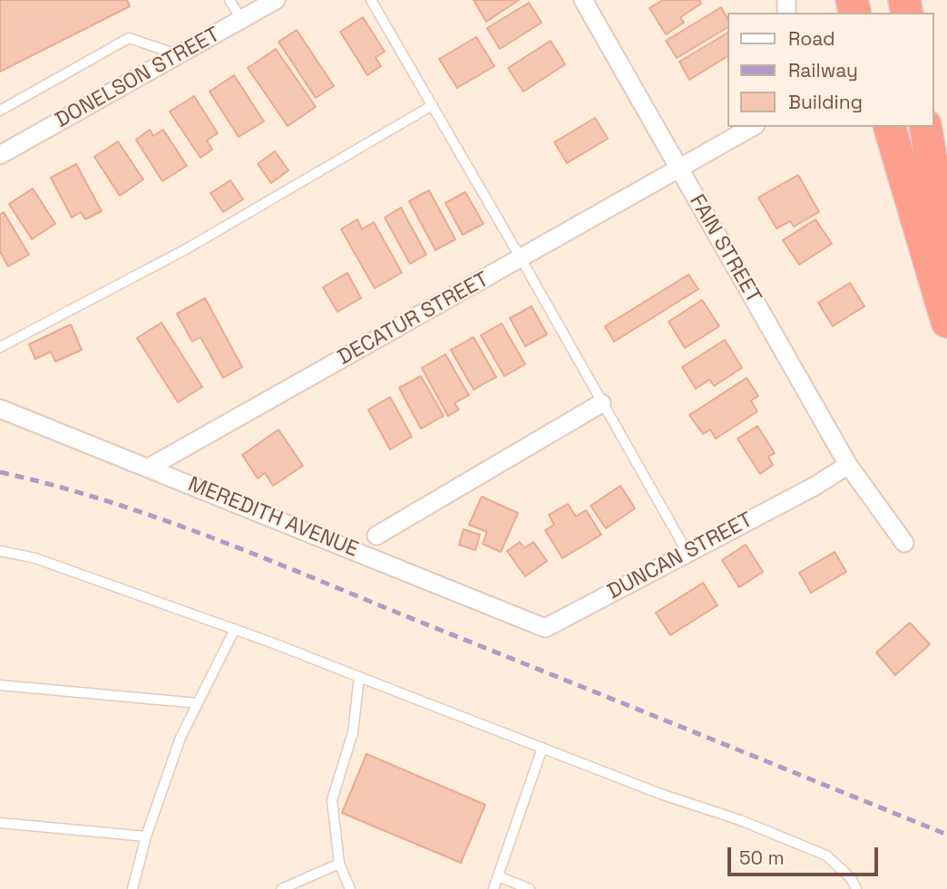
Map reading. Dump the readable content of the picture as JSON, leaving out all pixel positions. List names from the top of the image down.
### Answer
{
  "streets": {
    "street": [
      "DONELSON STREET",
      "FAIN STREET",
      "DECATUR STREET",
      "MEREDITH AVENUE",
      "DUNCAN STREET"
    ]
  },
  "crossings": [
    ["FAIN STREET", "DECATUR STREET"],
    ["FAIN STREET", "DUNCAN STREET"],
    ["DECATUR STREET", "MEREDITH AVENUE"],
    ["MEREDITH AVENUE", "DUNCAN STREET"]
  ],
  "legend": ["Road", "Railway", "Building"],
  "scale_bar": "50 m"
}
